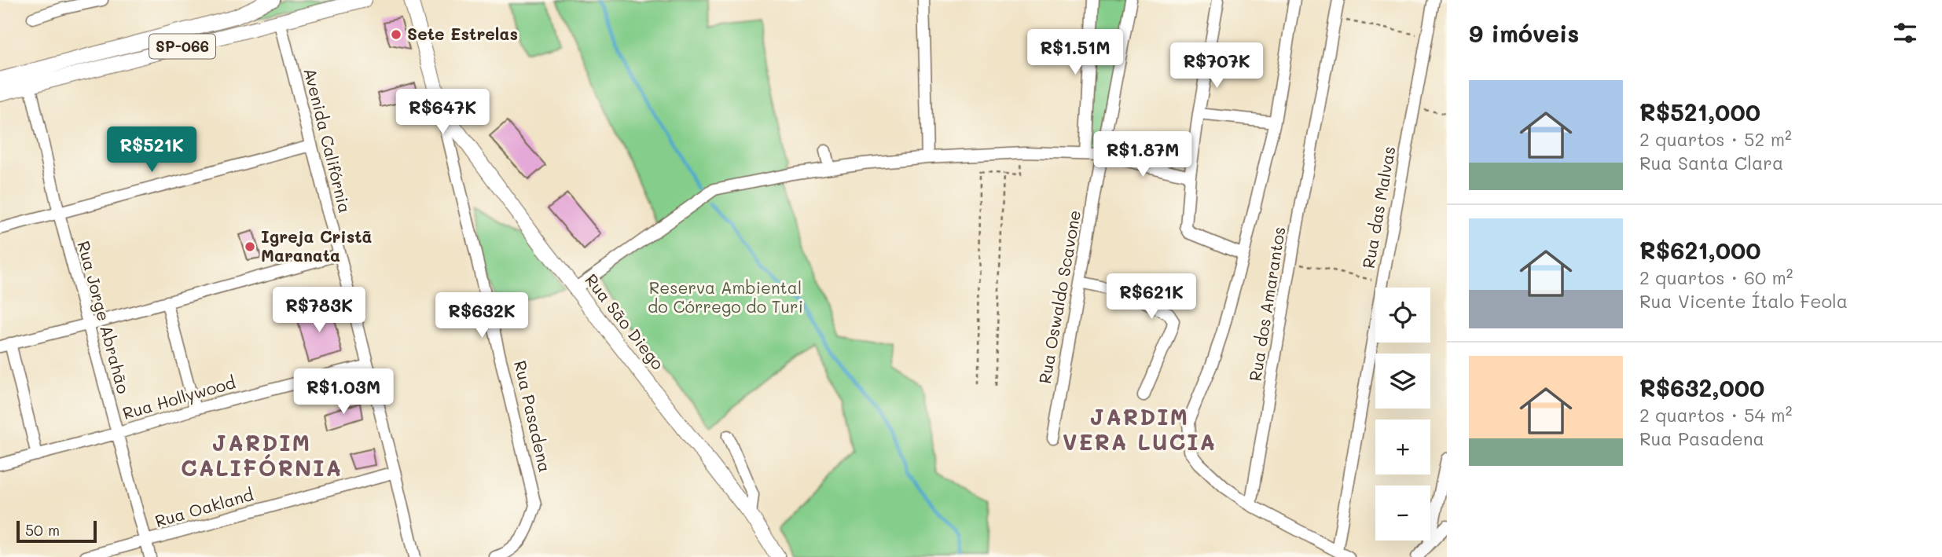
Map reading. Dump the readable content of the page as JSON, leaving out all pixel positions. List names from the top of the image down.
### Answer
{
  "streets": {
    "main road": ["SP-066", "Rua São Diego", "Rua Pasadena"],
    "street": [
      "Avenida Califórnia",
      "Rua das Malvas",
      "Rua Oswaldo Scavone",
      "Rua dos Amarantos",
      "Rua Jorge Abrahão",
      "Rua Hollywood",
      "Rua Oakland"
    ]
  },
  "crossings": [
    ["SP-066", "Avenida Califórnia"],
    ["SP-066", "Rua Jorge Abrahão"],
    ["Avenida Califórnia", "Rua Hollywood"],
    ["Avenida Califórnia", "Rua Oakland"],
    ["Rua Jorge Abrahão", "Rua Hollywood"],
    ["Rua Jorge Abrahão", "Rua Oakland"],
    ["Rua São Diego", "Rua Pasadena"]
  ],
  "districts": ["JARDIM VERA LUCIA", "JARDIM CALIFÓRNIA"],
  "parks": ["Reserva Ambiental do Córrego do Turi"],
  "places": ["Sete Estrelas", "Igreja Cristã Maranata"],
  "scale_bar": "50 m",
  "page": {
    "heading": "9 imóveis",
    "price": [
      "R$1.51M",
      "R$707K",
      "R$647K",
      "R$521K",
      "R$1.87M",
      "R$621K",
      "R$783K",
      "R$632K",
      "R$1.03M"
    ],
    "list": [
      {
        "name": "R$521,000",
        "note": "2 quartos · 52 m² · Rua Santa Clara"
      },
      {
        "name": "R$621,000",
        "note": "2 quartos · 60 m² · Rua Vicente Ítalo Feola"
      },
      {
        "name": "R$632,000",
        "note": "2 quartos · 54 m² · Rua Pasadena"
      }
    ],
    "map_buttons": ["+", "−"],
    "scale": "50 m"
  }
}
